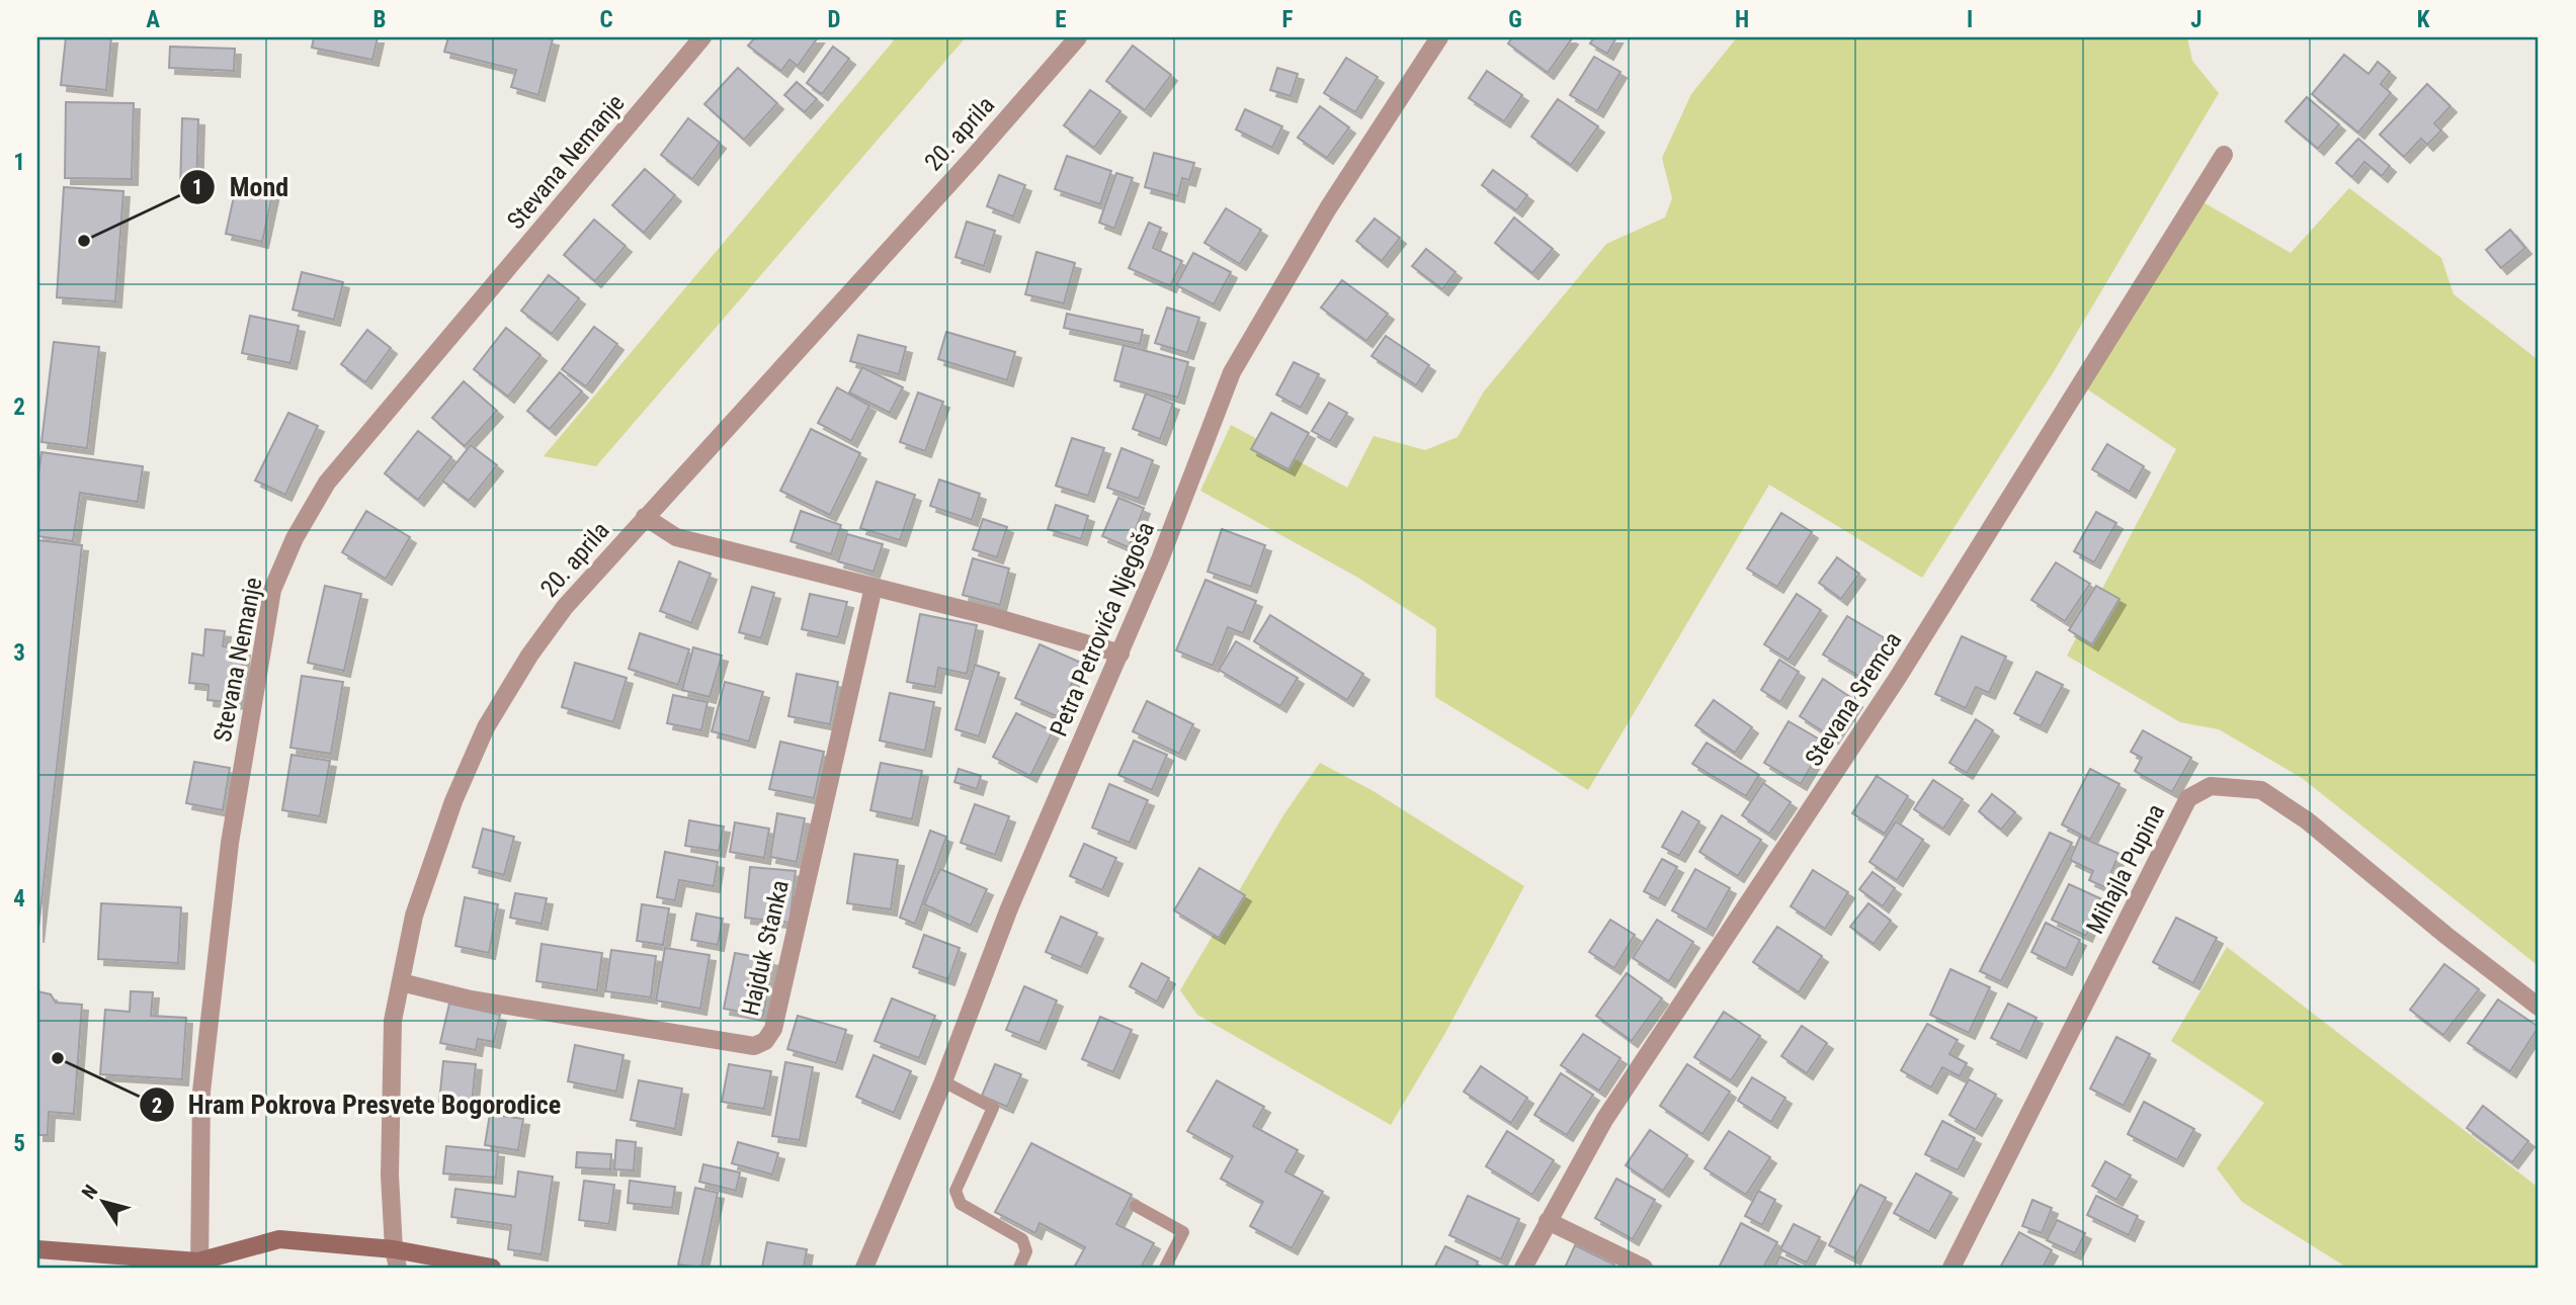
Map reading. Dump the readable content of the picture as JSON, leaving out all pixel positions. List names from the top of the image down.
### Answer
{
  "streets": {
    "street": [
      "20. aprila",
      "Stevana Nemanje",
      "Petra Petrovića Njegoša",
      "Stevana Sremca",
      "Mihajla Pupina",
      "Hajduk Stanka"
    ]
  },
  "crossings": [
    ["20. aprila", "Hajduk Stanka"]
  ],
  "places": ["Mond", "Hram Pokrova Presvete Bogorodice"],
  "north": "top left",
  "grid": {
    "columns": [
      "A",
      "B",
      "C",
      "D",
      "E",
      "F",
      "G",
      "H",
      "I",
      "J",
      "K"
    ],
    "rows": [
      "1",
      "2",
      "3",
      "4",
      "5"
    ]
  }
}
